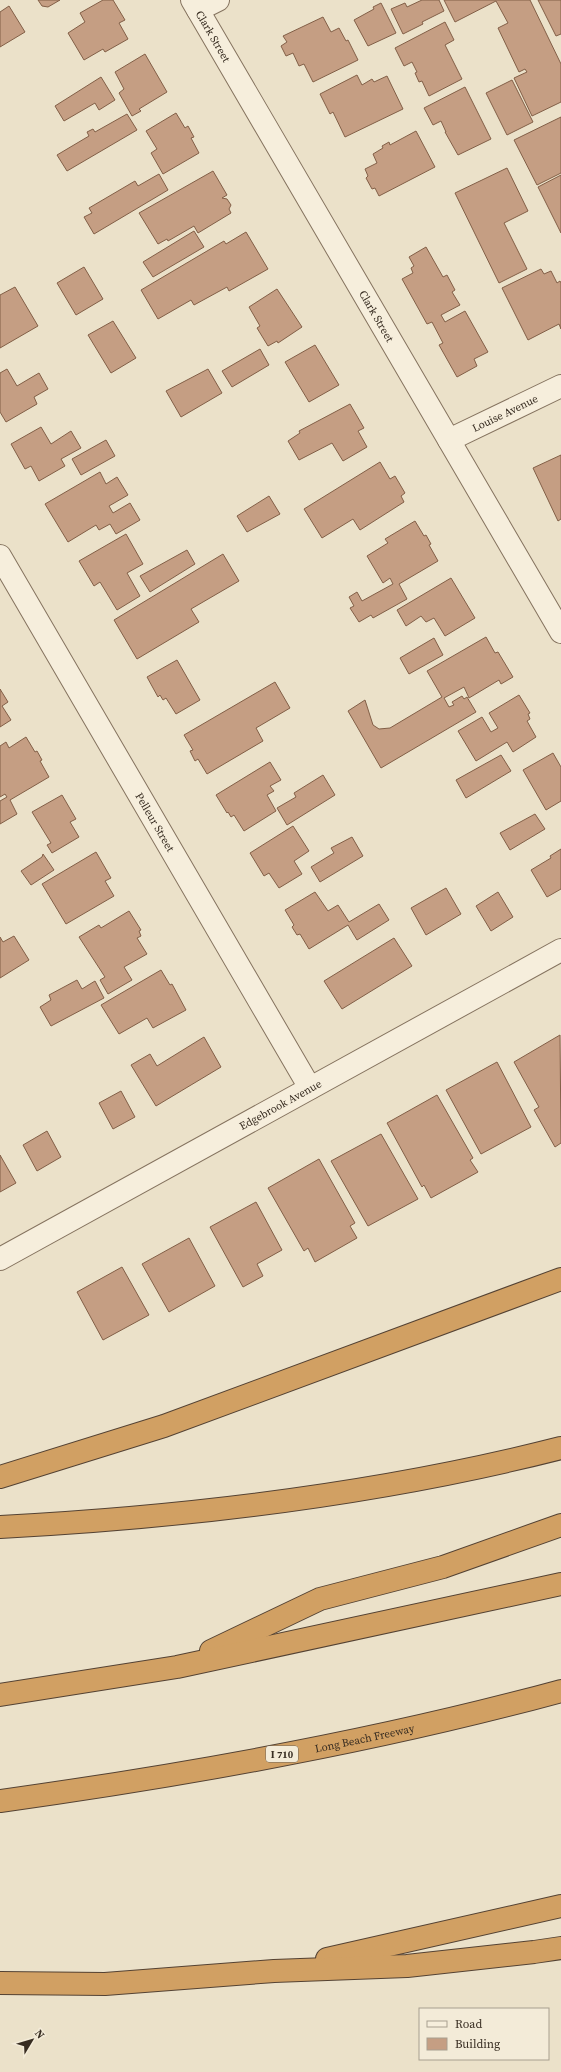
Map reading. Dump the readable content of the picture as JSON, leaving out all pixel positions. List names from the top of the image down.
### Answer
{
  "streets": {
    "highway": ["Long Beach Freeway", "I 710"],
    "street": [
      "Clark Street",
      "Louise Avenue",
      "Pelleur Street",
      "Edgebrook Avenue"
    ]
  },
  "crossings": [
    ["Clark Street", "Louise Avenue"],
    ["Pelleur Street", "Edgebrook Avenue"]
  ],
  "legend": ["Road", "Building"],
  "north": "top right"
}
